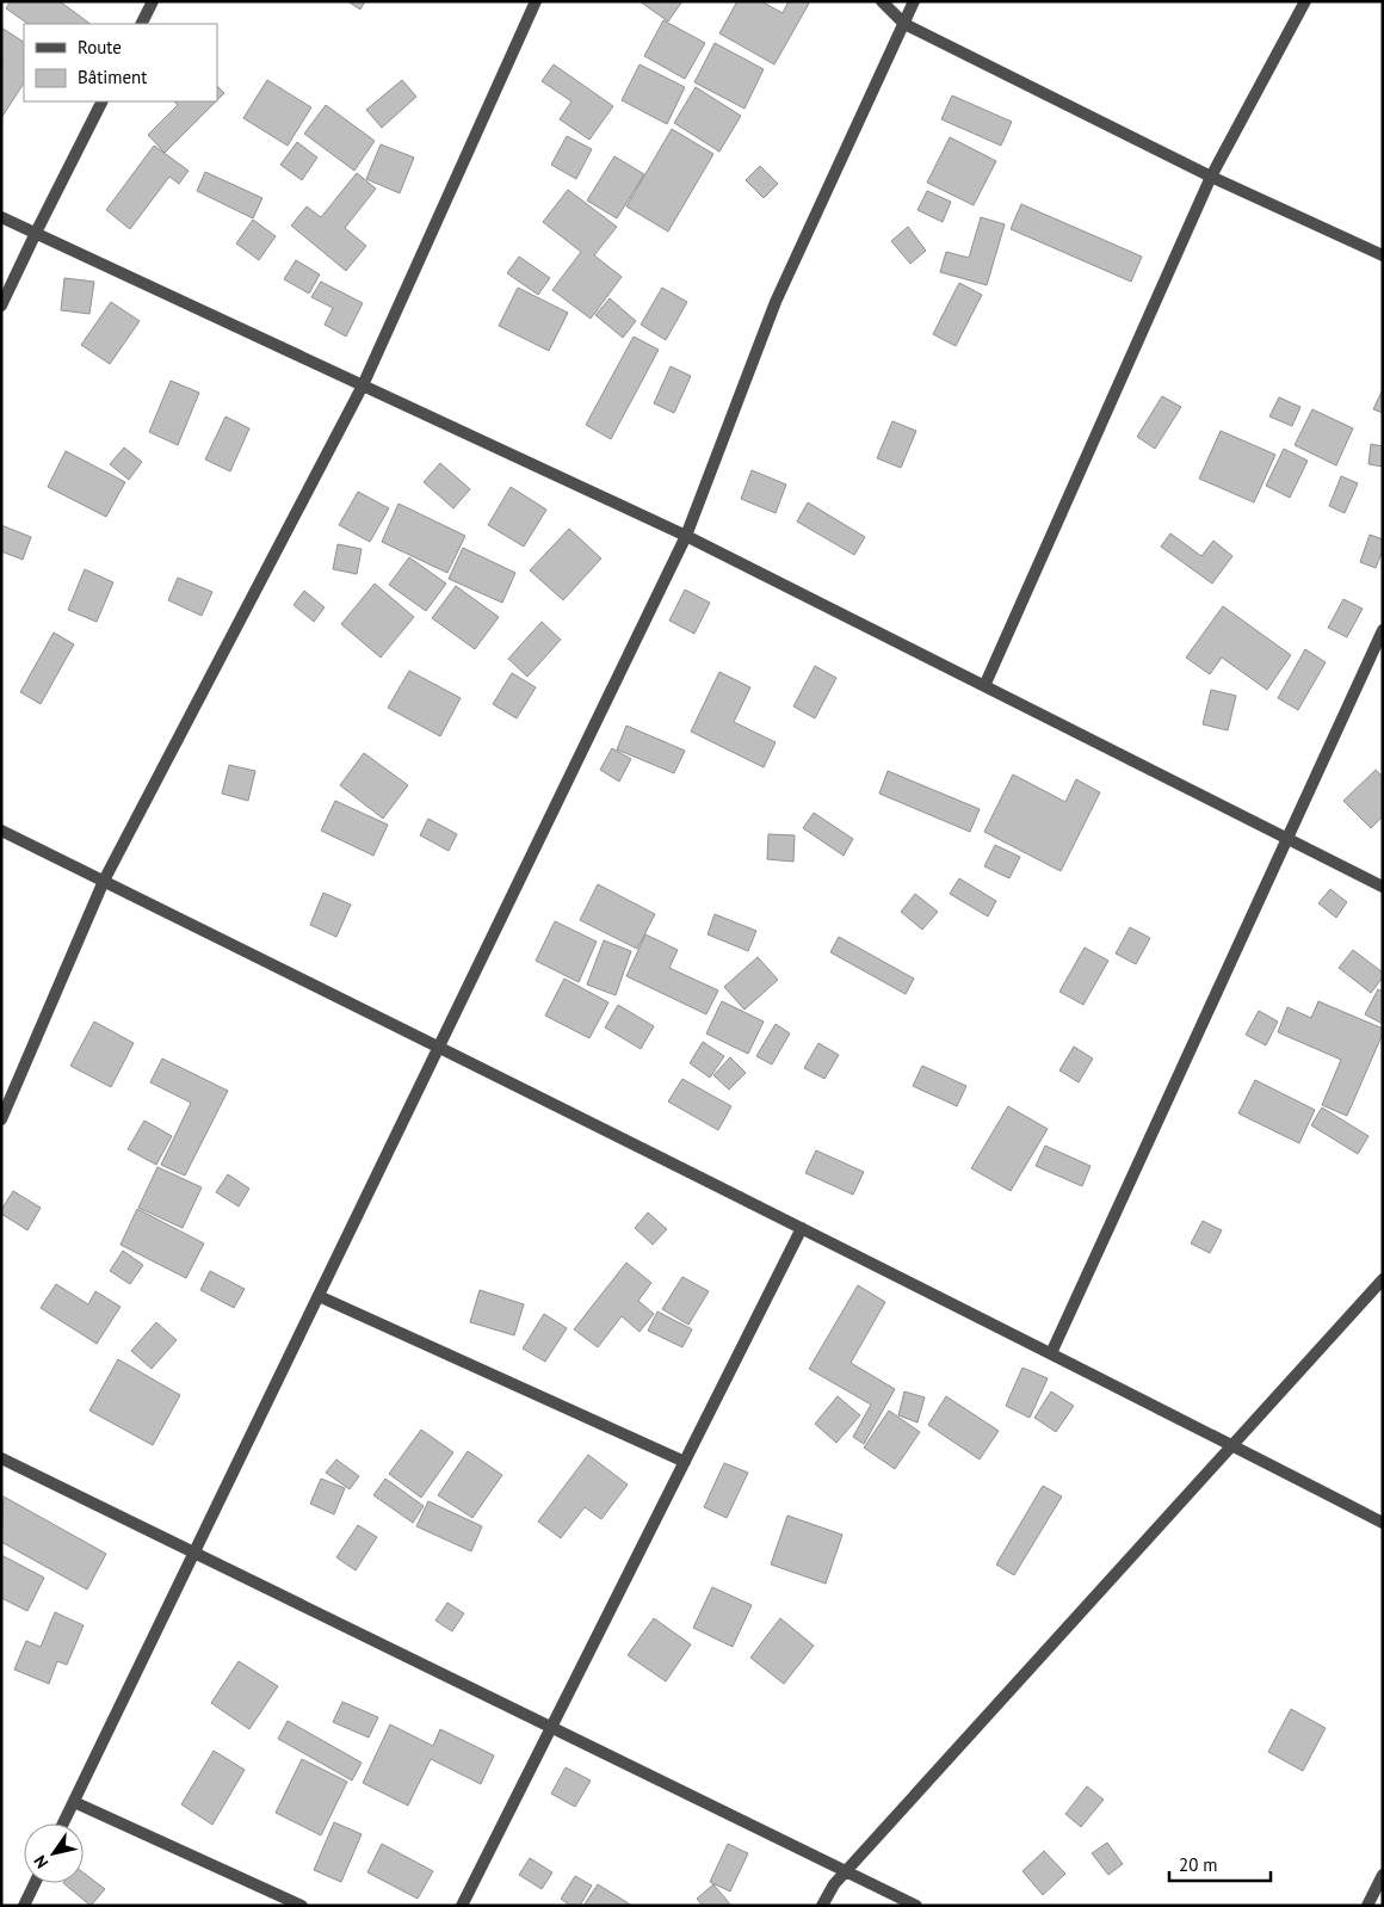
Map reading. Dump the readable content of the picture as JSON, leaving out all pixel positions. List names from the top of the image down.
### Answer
{
  "legend": ["Route", "Bâtiment"],
  "scale_bar": "20 m",
  "north": "bottom left"
}
